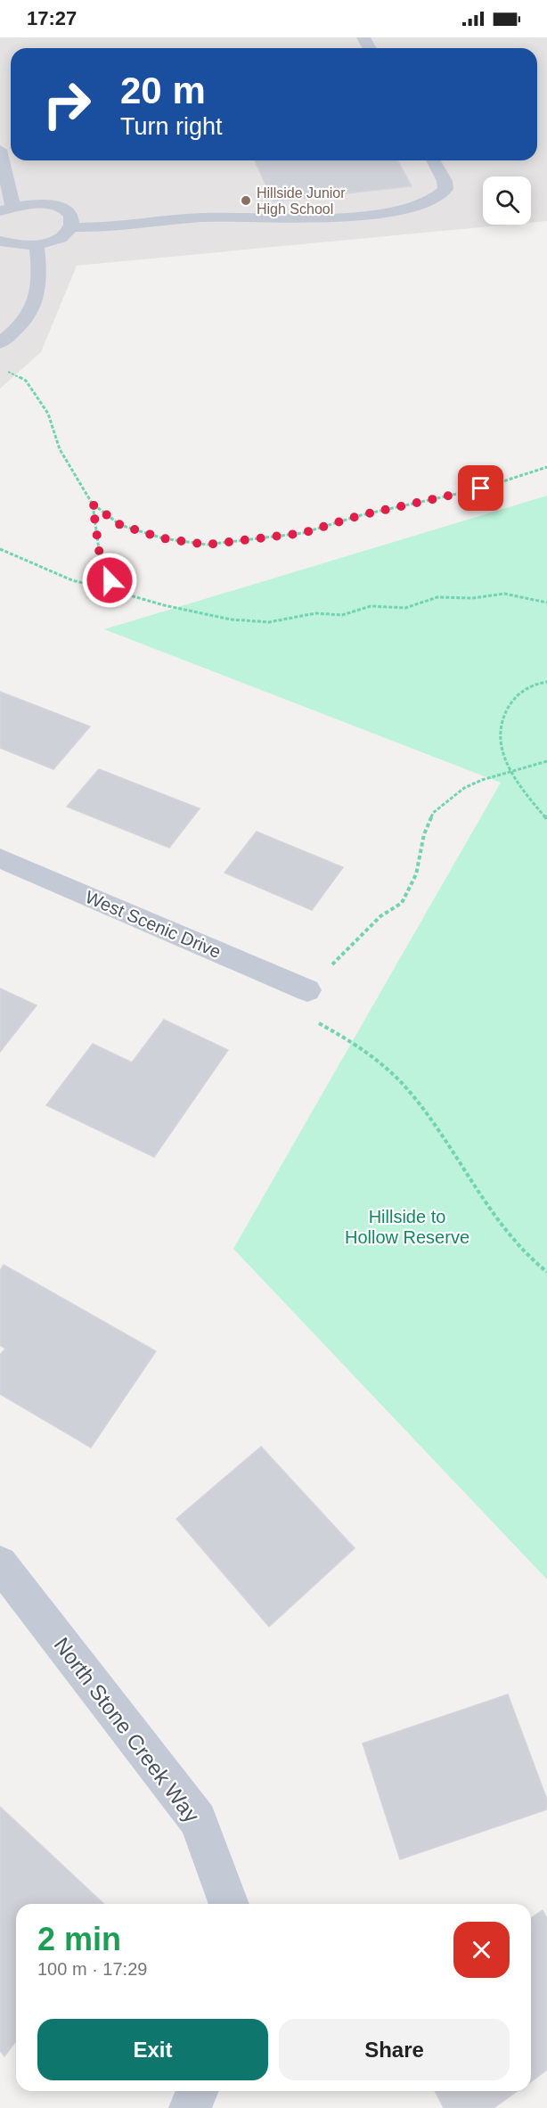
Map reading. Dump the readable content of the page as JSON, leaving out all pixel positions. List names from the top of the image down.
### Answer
{
  "streets": {
    "street": ["West Scenic Drive", "North Stone Creek Way"]
  },
  "parks": ["Hillside to Hollow Reserve"],
  "places": ["Hillside Junior High School"],
  "page": {
    "status": "17:27",
    "turn": ["20 m", "Turn right"],
    "heading": ["2 min", "100 m · 17:29"],
    "buttons": ["Exit", "Share"]
  }
}
